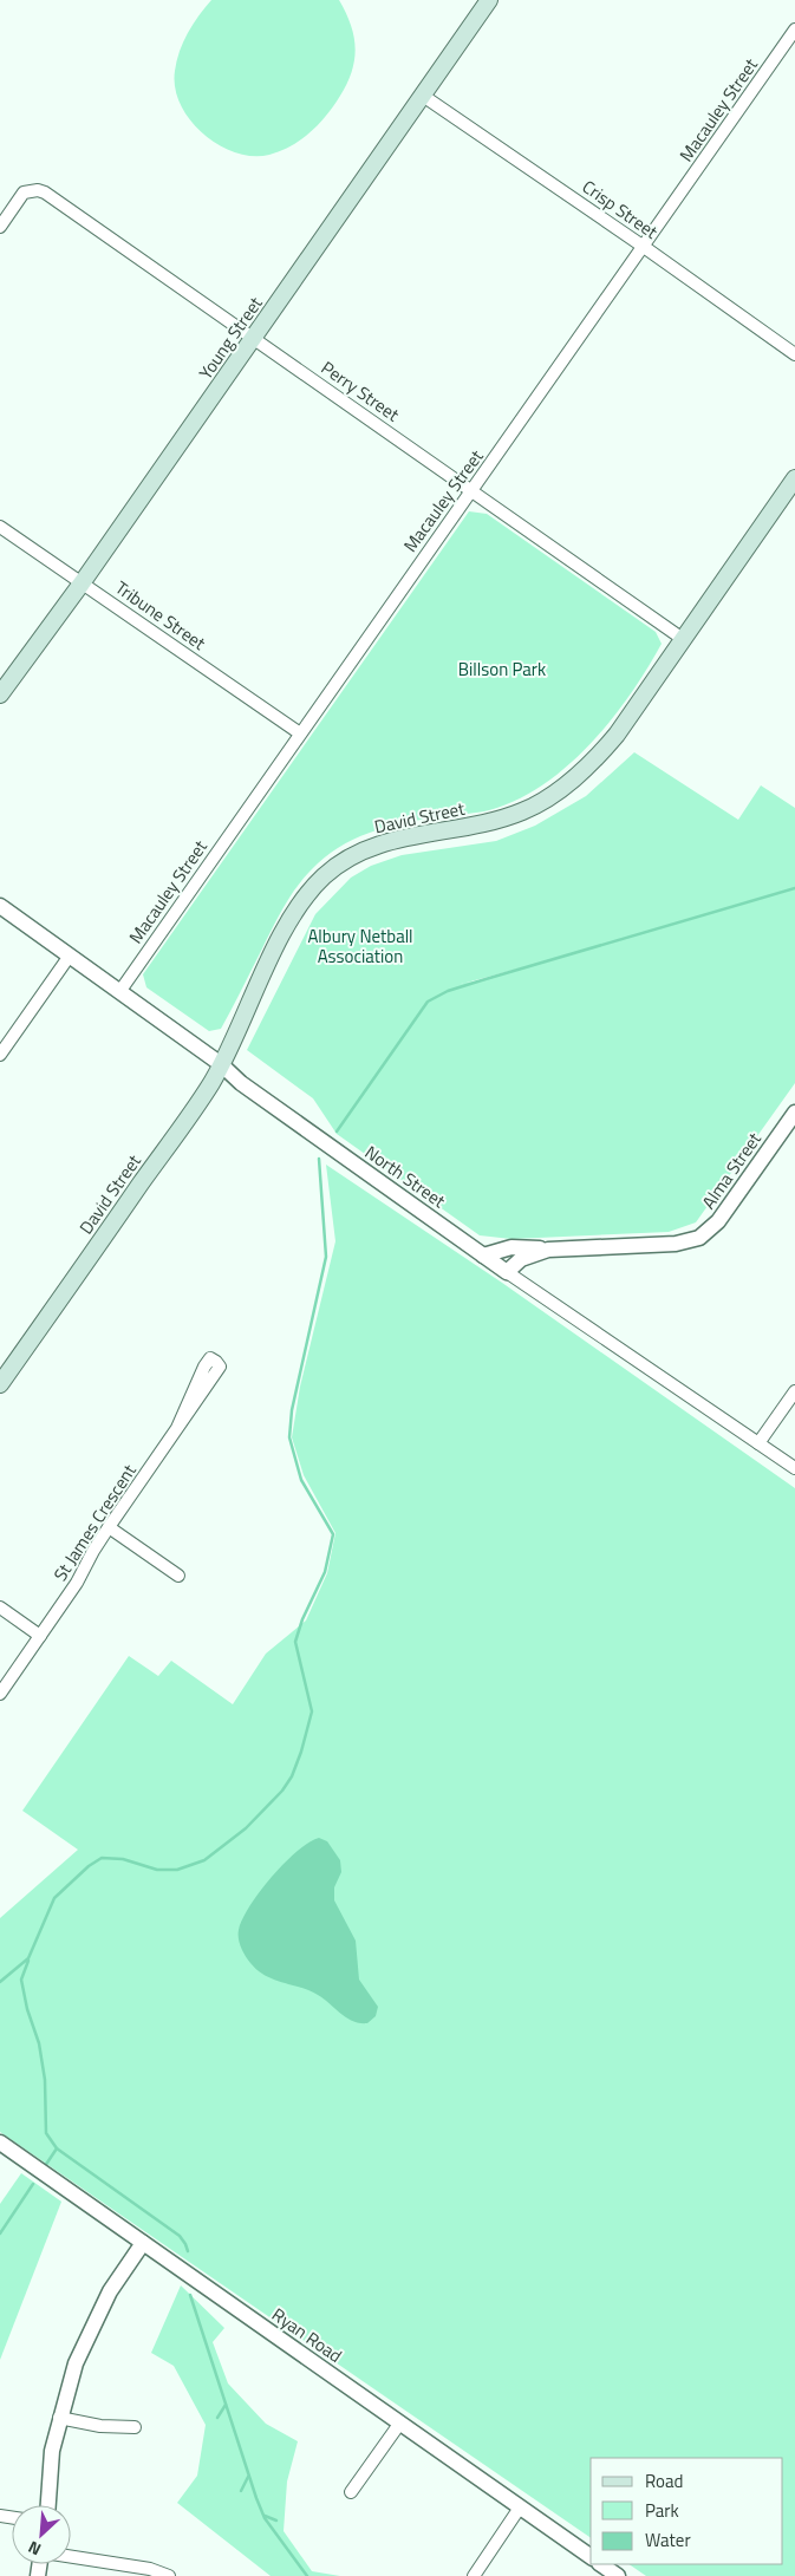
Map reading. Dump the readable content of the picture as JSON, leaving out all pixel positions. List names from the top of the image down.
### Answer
{
  "streets": {
    "main road": ["Young Street", "David Street"],
    "street": [
      "Macauley Street",
      "Crisp Street",
      "Perry Street",
      "Tribune Street",
      "Alma Street",
      "North Street",
      "St James Crescent",
      "Ryan Road"
    ]
  },
  "crossings": [
    ["Macauley Street", "Crisp Street"],
    ["Macauley Street", "Perry Street"],
    ["Macauley Street", "Tribune Street"],
    ["Macauley Street", "North Street"],
    ["Crisp Street", "Young Street"],
    ["Young Street", "Perry Street"],
    ["Young Street", "Tribune Street"],
    ["Perry Street", "David Street"],
    ["David Street", "North Street"],
    ["Alma Street", "North Street"]
  ],
  "parks": ["Billson Park", "Albury Netball Association"],
  "legend": ["Road", "Park", "Water"],
  "north": "bottom left"
}
